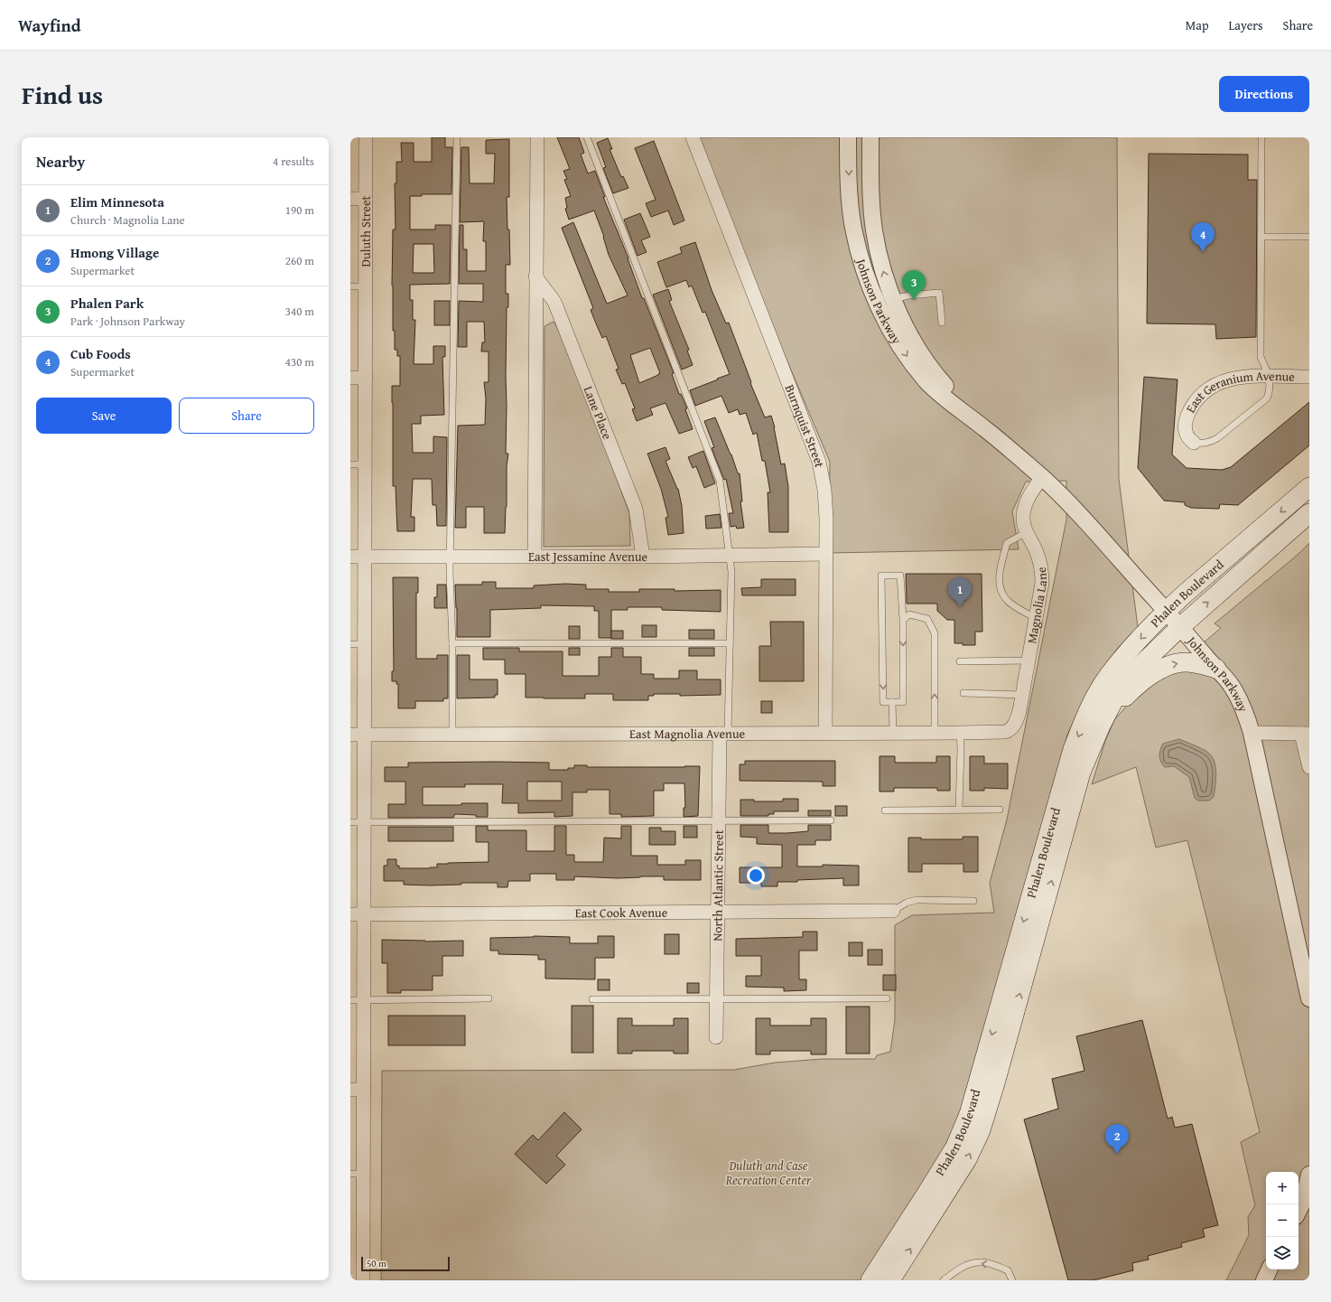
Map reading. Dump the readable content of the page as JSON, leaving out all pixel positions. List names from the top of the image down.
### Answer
{
  "streets": {
    "main road": ["Phalen Boulevard"],
    "street": [
      "Duluth Street",
      "Johnson Parkway",
      "East Geranium Avenue",
      "Lane Place",
      "Burnquist Street",
      "East Jessamine Avenue",
      "Magnolia Lane",
      "East Magnolia Avenue",
      "North Atlantic Street",
      "East Cook Avenue"
    ]
  },
  "crossings": [
    ["Duluth Street", "East Jessamine Avenue"],
    ["Duluth Street", "East Magnolia Avenue"],
    ["Duluth Street", "East Cook Avenue"],
    ["Johnson Parkway", "Phalen Boulevard"],
    ["Johnson Parkway", "Magnolia Lane"],
    ["Lane Place", "East Jessamine Avenue"],
    ["Burnquist Street", "East Jessamine Avenue"],
    ["Burnquist Street", "East Magnolia Avenue"],
    ["Magnolia Lane", "East Magnolia Avenue"],
    ["East Magnolia Avenue", "North Atlantic Street"],
    ["North Atlantic Street", "East Cook Avenue"]
  ],
  "parks": ["Duluth and Case Recreation Center"],
  "scale_bar": "50 m",
  "page": {
    "header": "Wayfind",
    "nav": ["Map", "Layers", "Share"],
    "title": "Find us",
    "buttons": [
      "Directions",
      ["Save", "Share"]
    ],
    "heading": ["Nearby", "4 results"],
    "list": [
      {
        "mark": "1",
        "name": "Elim Minnesota",
        "note": "Church · Magnolia Lane",
        "value": "190 m"
      },
      {
        "mark": "2",
        "name": "Hmong Village",
        "note": "Supermarket",
        "value": "260 m"
      },
      {
        "mark": "3",
        "name": "Phalen Park",
        "note": "Park · Johnson Parkway",
        "value": "340 m"
      },
      {
        "mark": "4",
        "name": "Cub Foods",
        "note": "Supermarket",
        "value": "430 m"
      }
    ],
    "pins": [
      "4",
      "3",
      "1",
      "2"
    ],
    "map_buttons": ["+", "−"],
    "scale": "50 m"
  }
}
